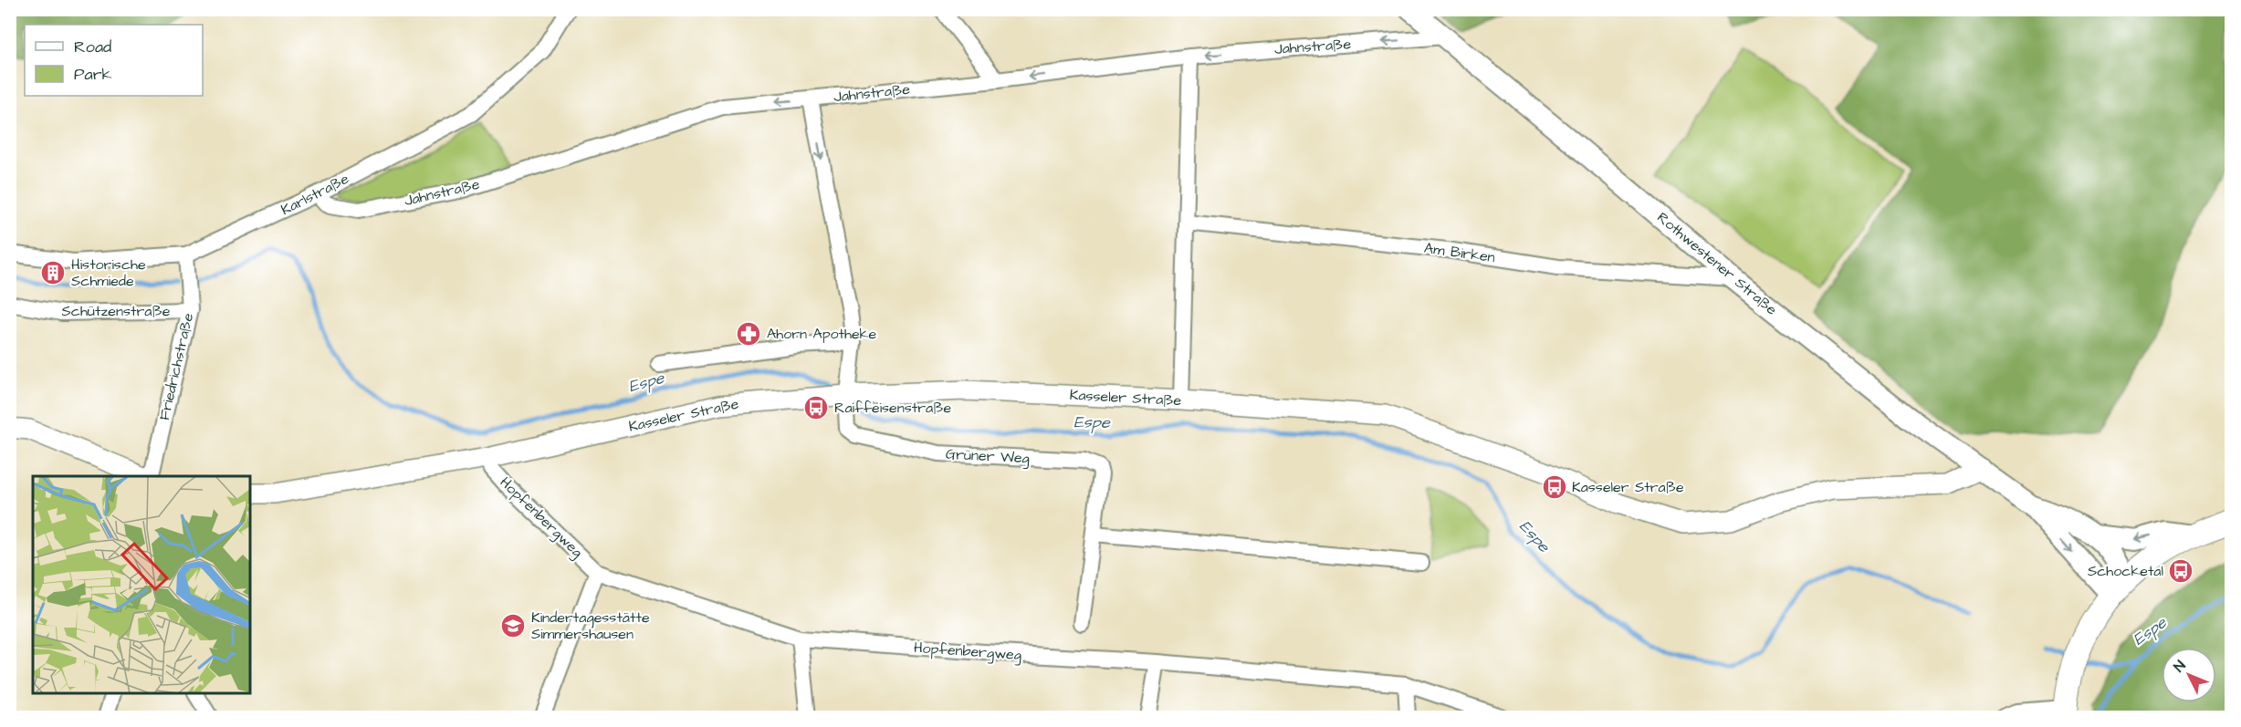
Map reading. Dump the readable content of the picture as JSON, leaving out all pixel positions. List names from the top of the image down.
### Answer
{
  "streets": {
    "main road": ["Rothwestener Straße"],
    "street": [
      "Jahnstraße",
      "Karlstraße",
      "Am Birken",
      "Schützenstraße",
      "Friedrichstraße",
      "Kasseler Straße",
      "Grüner Weg",
      "Hopfenbergweg"
    ]
  },
  "crossings": [
    ["Jahnstraße", "Karlstraße"],
    ["Jahnstraße", "Rothwestener Straße"],
    ["Karlstraße", "Friedrichstraße"],
    ["Am Birken", "Rothwestener Straße"],
    ["Rothwestener Straße", "Kasseler Straße"],
    ["Schützenstraße", "Friedrichstraße"],
    ["Kasseler Straße", "Grüner Weg"],
    ["Kasseler Straße", "Hopfenbergweg"]
  ],
  "one_way": ["Jahnstraße"],
  "water": ["Espe"],
  "places": {
    "building": ["Historische Schmiede"],
    "pharmacy": ["Ahorn Apotheke"],
    "bus stop": ["Raiffeisenstraße", "Kasseler Straße", "Schocketal"],
    "school or university": ["Kindertagesstätte Simmershausen"]
  },
  "legend": ["Road", "Park"],
  "north": "top left"
}
